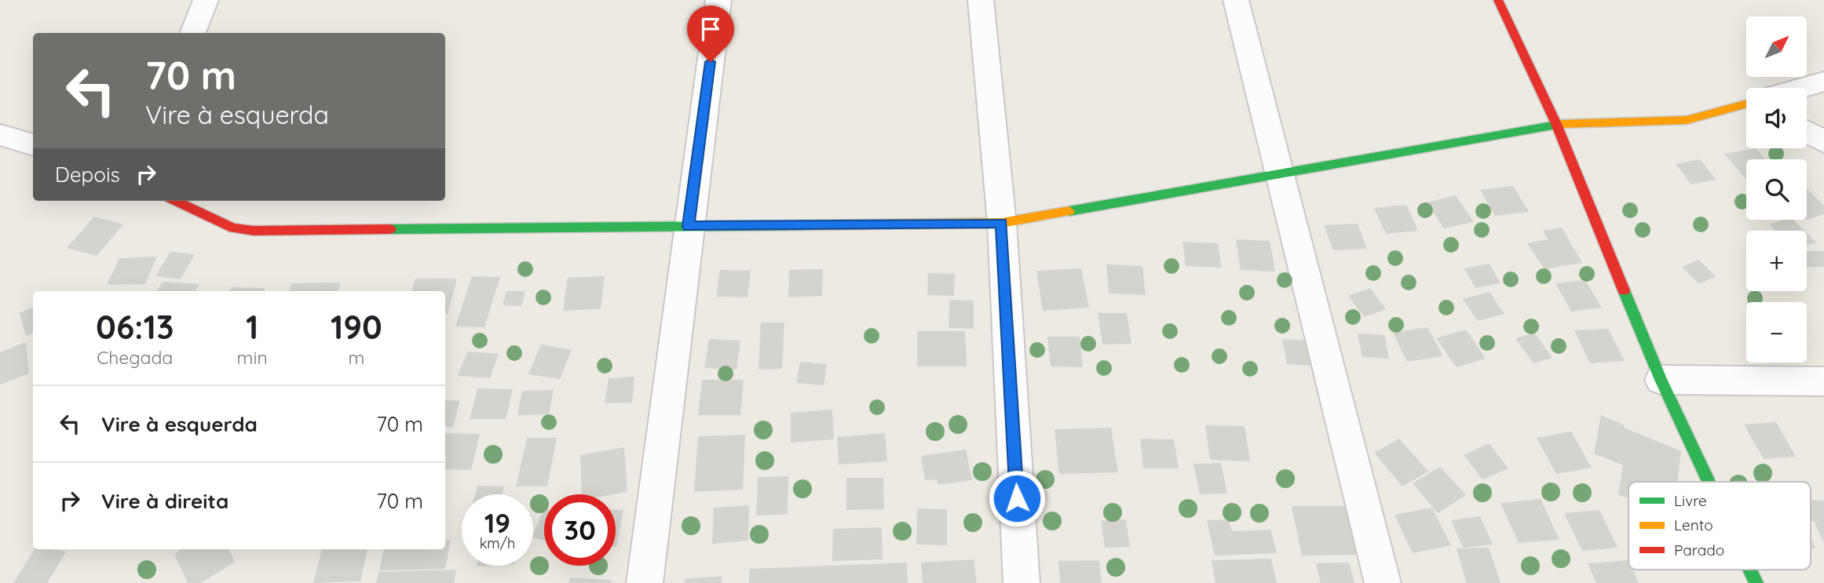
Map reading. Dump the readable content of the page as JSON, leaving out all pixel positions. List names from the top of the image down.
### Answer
{
  "legend": ["Livre", "Lento", "Parado"],
  "north": "top right",
  "page": {
    "map_buttons": ["+", "−"],
    "turn": ["70 m", "Vire à esquerda"],
    "then": "Depois",
    "eta": [
      "06:13",
      "Chegada",
      "1",
      "min",
      "190",
      "m"
    ],
    "list": [
      {
        "name": "Vire à esquerda",
        "value": "70 m"
      },
      {
        "name": "Vire à direita",
        "value": "70 m"
      }
    ],
    "speed": "19 km/h",
    "limit": "30"
  }
}
